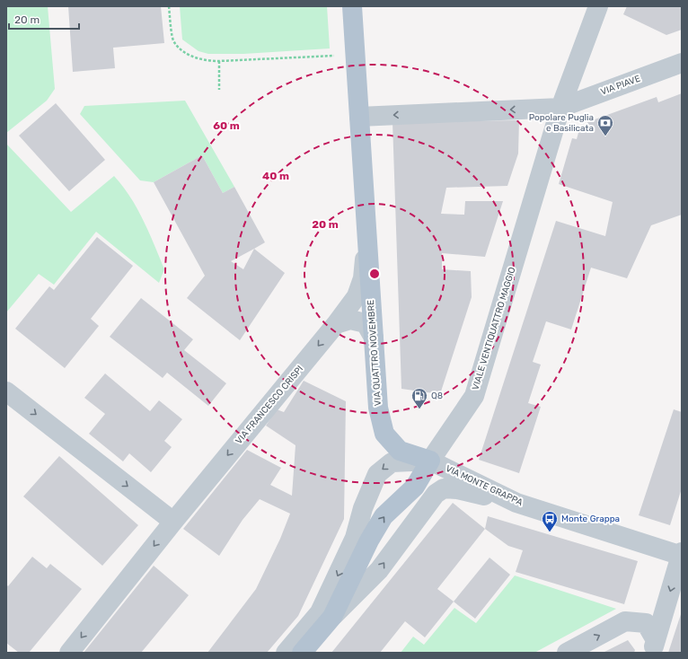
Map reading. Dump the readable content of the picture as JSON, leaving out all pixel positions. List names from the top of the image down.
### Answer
{
  "streets": {
    "main road": ["VIALE VENTIQUATTRO MAGGIO", "VIA QUATTRO NOVEMBRE"],
    "street": ["VIA PIAVE", "VIA FRANCESCO CRISPI", "VIA MONTE GRAPPA"]
  },
  "crossings": [
    ["VIA PIAVE", "VIALE VENTIQUATTRO MAGGIO"],
    ["VIALE VENTIQUATTRO MAGGIO", "VIA QUATTRO NOVEMBRE"],
    ["VIALE VENTIQUATTRO MAGGIO", "VIA MONTE GRAPPA"],
    ["VIA QUATTRO NOVEMBRE", "VIA FRANCESCO CRISPI"],
    ["VIA QUATTRO NOVEMBRE", "VIA MONTE GRAPPA"]
  ],
  "places": {
    "bank": ["Popolare Puglia e Basilicata"],
    "fuel station": ["Q8"],
    "bus stop": ["Monte Grappa"]
  },
  "scale_bar": "20 m",
  "rings": ["60 m", "40 m", "20 m"]
}
